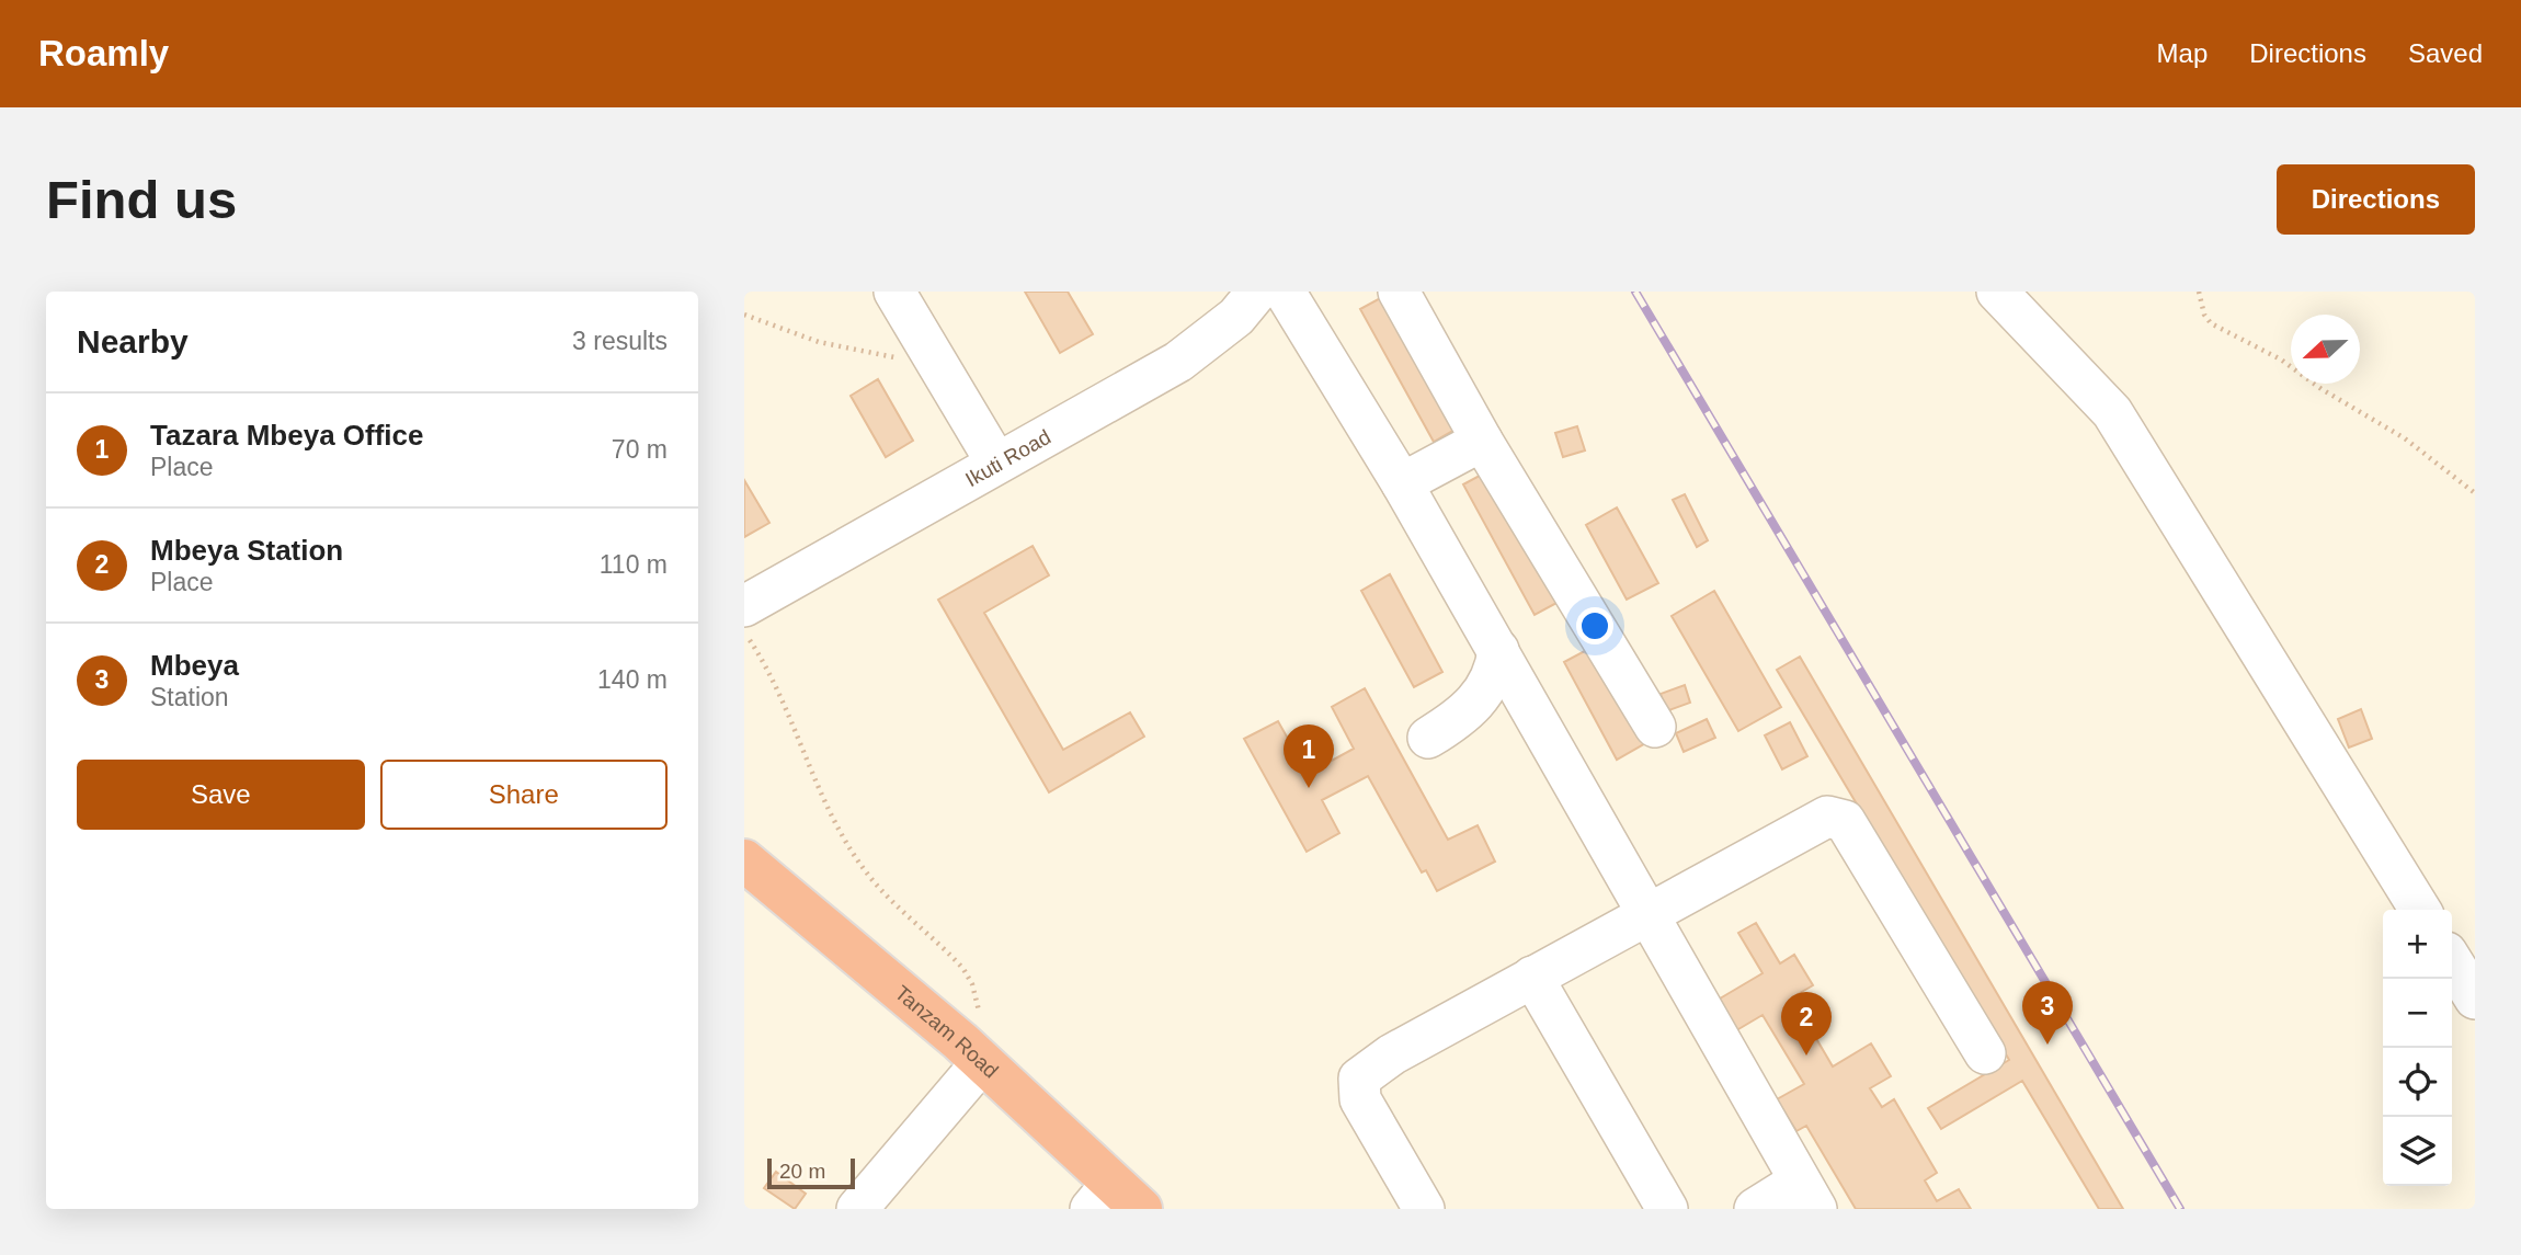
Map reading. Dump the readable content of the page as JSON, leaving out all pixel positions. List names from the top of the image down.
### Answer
{
  "streets": {
    "highway": ["Tanzam Road"],
    "street": ["Ikuti Road"]
  },
  "scale_bar": "20 m",
  "north": "left",
  "page": {
    "header": "Roamly",
    "nav": ["Map", "Directions", "Saved"],
    "buttons": [
      "Directions",
      ["Save", "Share"]
    ],
    "title": "Find us",
    "heading": ["Nearby", "3 results"],
    "list": [
      {
        "mark": "1",
        "name": "Tazara Mbeya Office",
        "note": "Place",
        "value": "70 m"
      },
      {
        "mark": "2",
        "name": "Mbeya Station",
        "note": "Place",
        "value": "110 m"
      },
      {
        "mark": "3",
        "name": "Mbeya",
        "note": "Station",
        "value": "140 m"
      }
    ],
    "pins": ["1", "3", "2"],
    "map_buttons": ["+", "−"],
    "scale": "20 m"
  }
}
